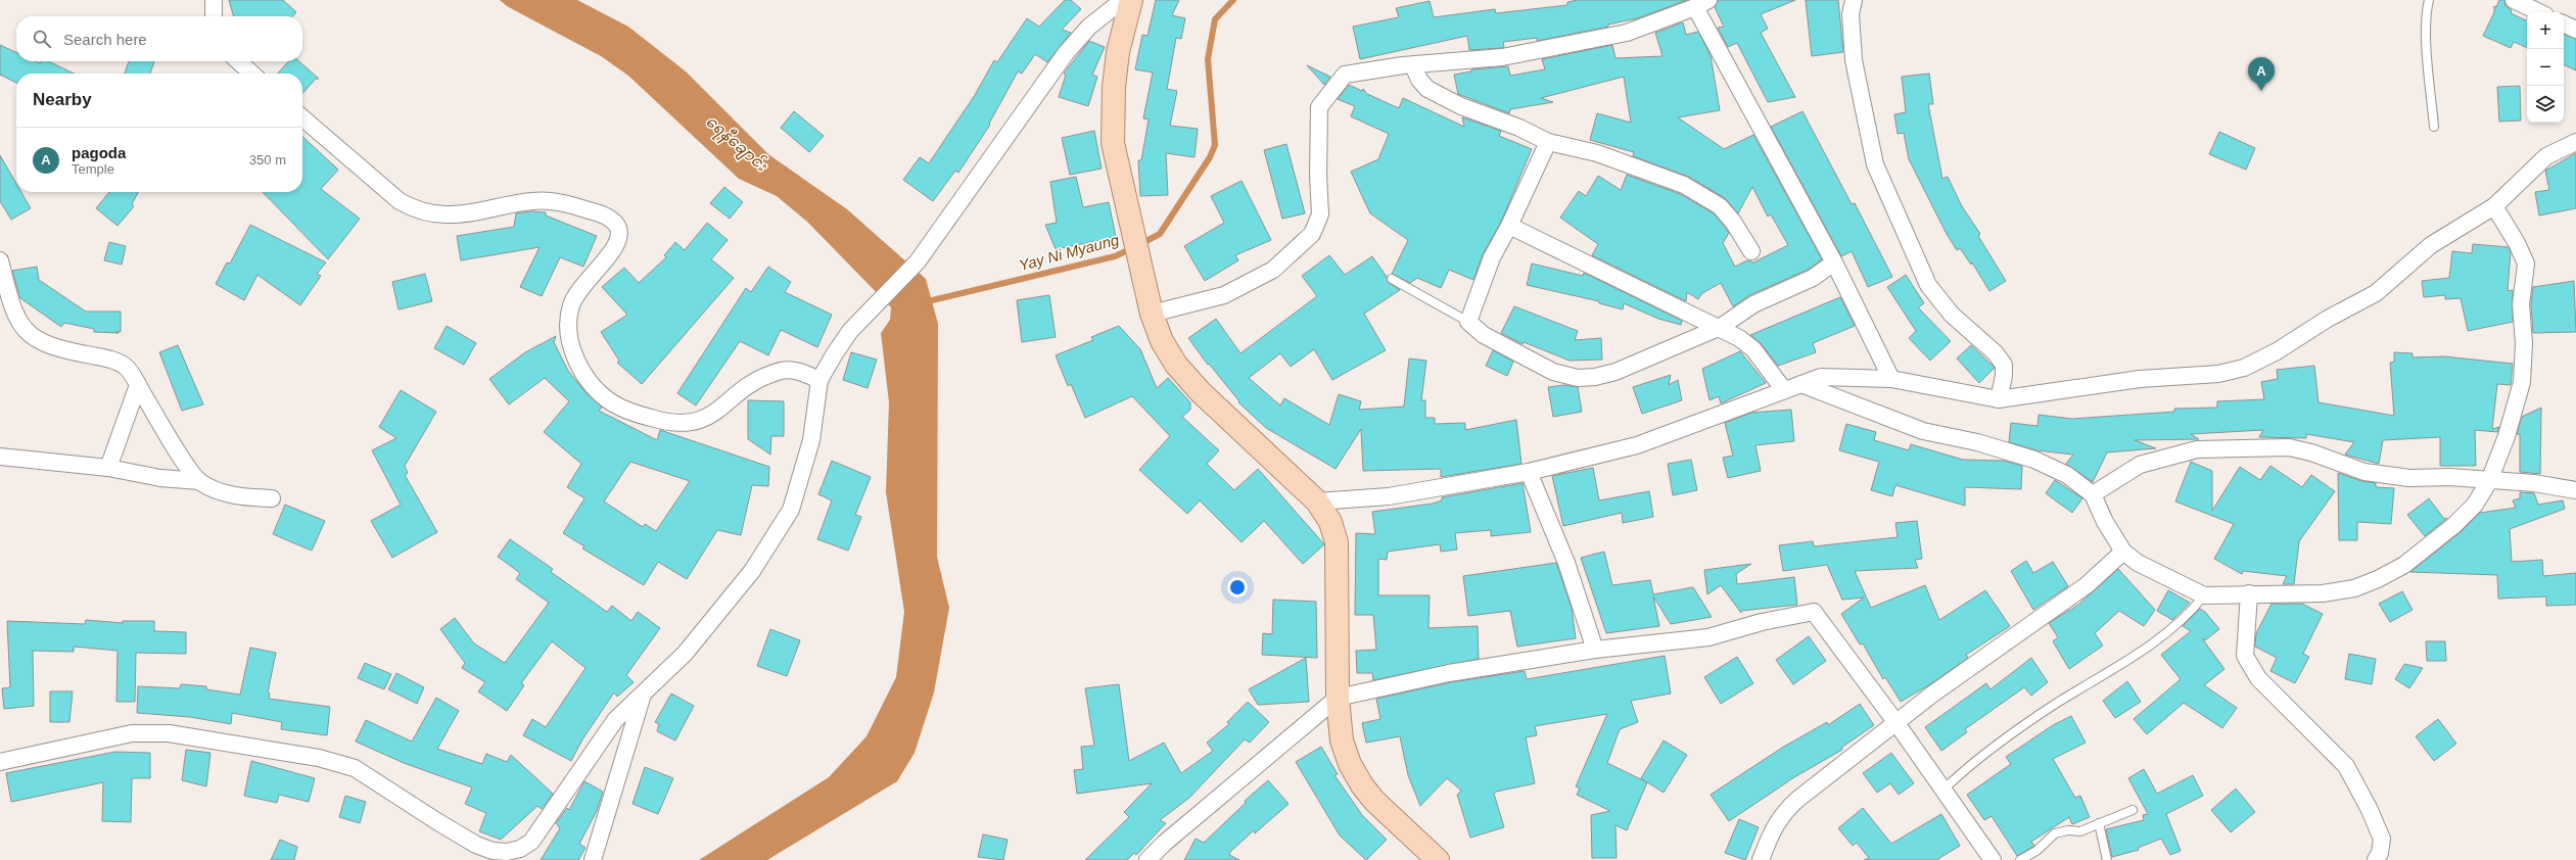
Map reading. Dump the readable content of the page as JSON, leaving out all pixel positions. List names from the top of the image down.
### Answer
{
  "water": ["ရေနီချောင်း", "Yay Ni Myaung"],
  "page": {
    "map_buttons": ["+", "−"],
    "search": "Search here",
    "pins": "A",
    "heading": "Nearby",
    "list": [
      {
        "mark": "A",
        "name": "pagoda",
        "note": "Temple",
        "value": "350 m"
      }
    ]
  }
}
